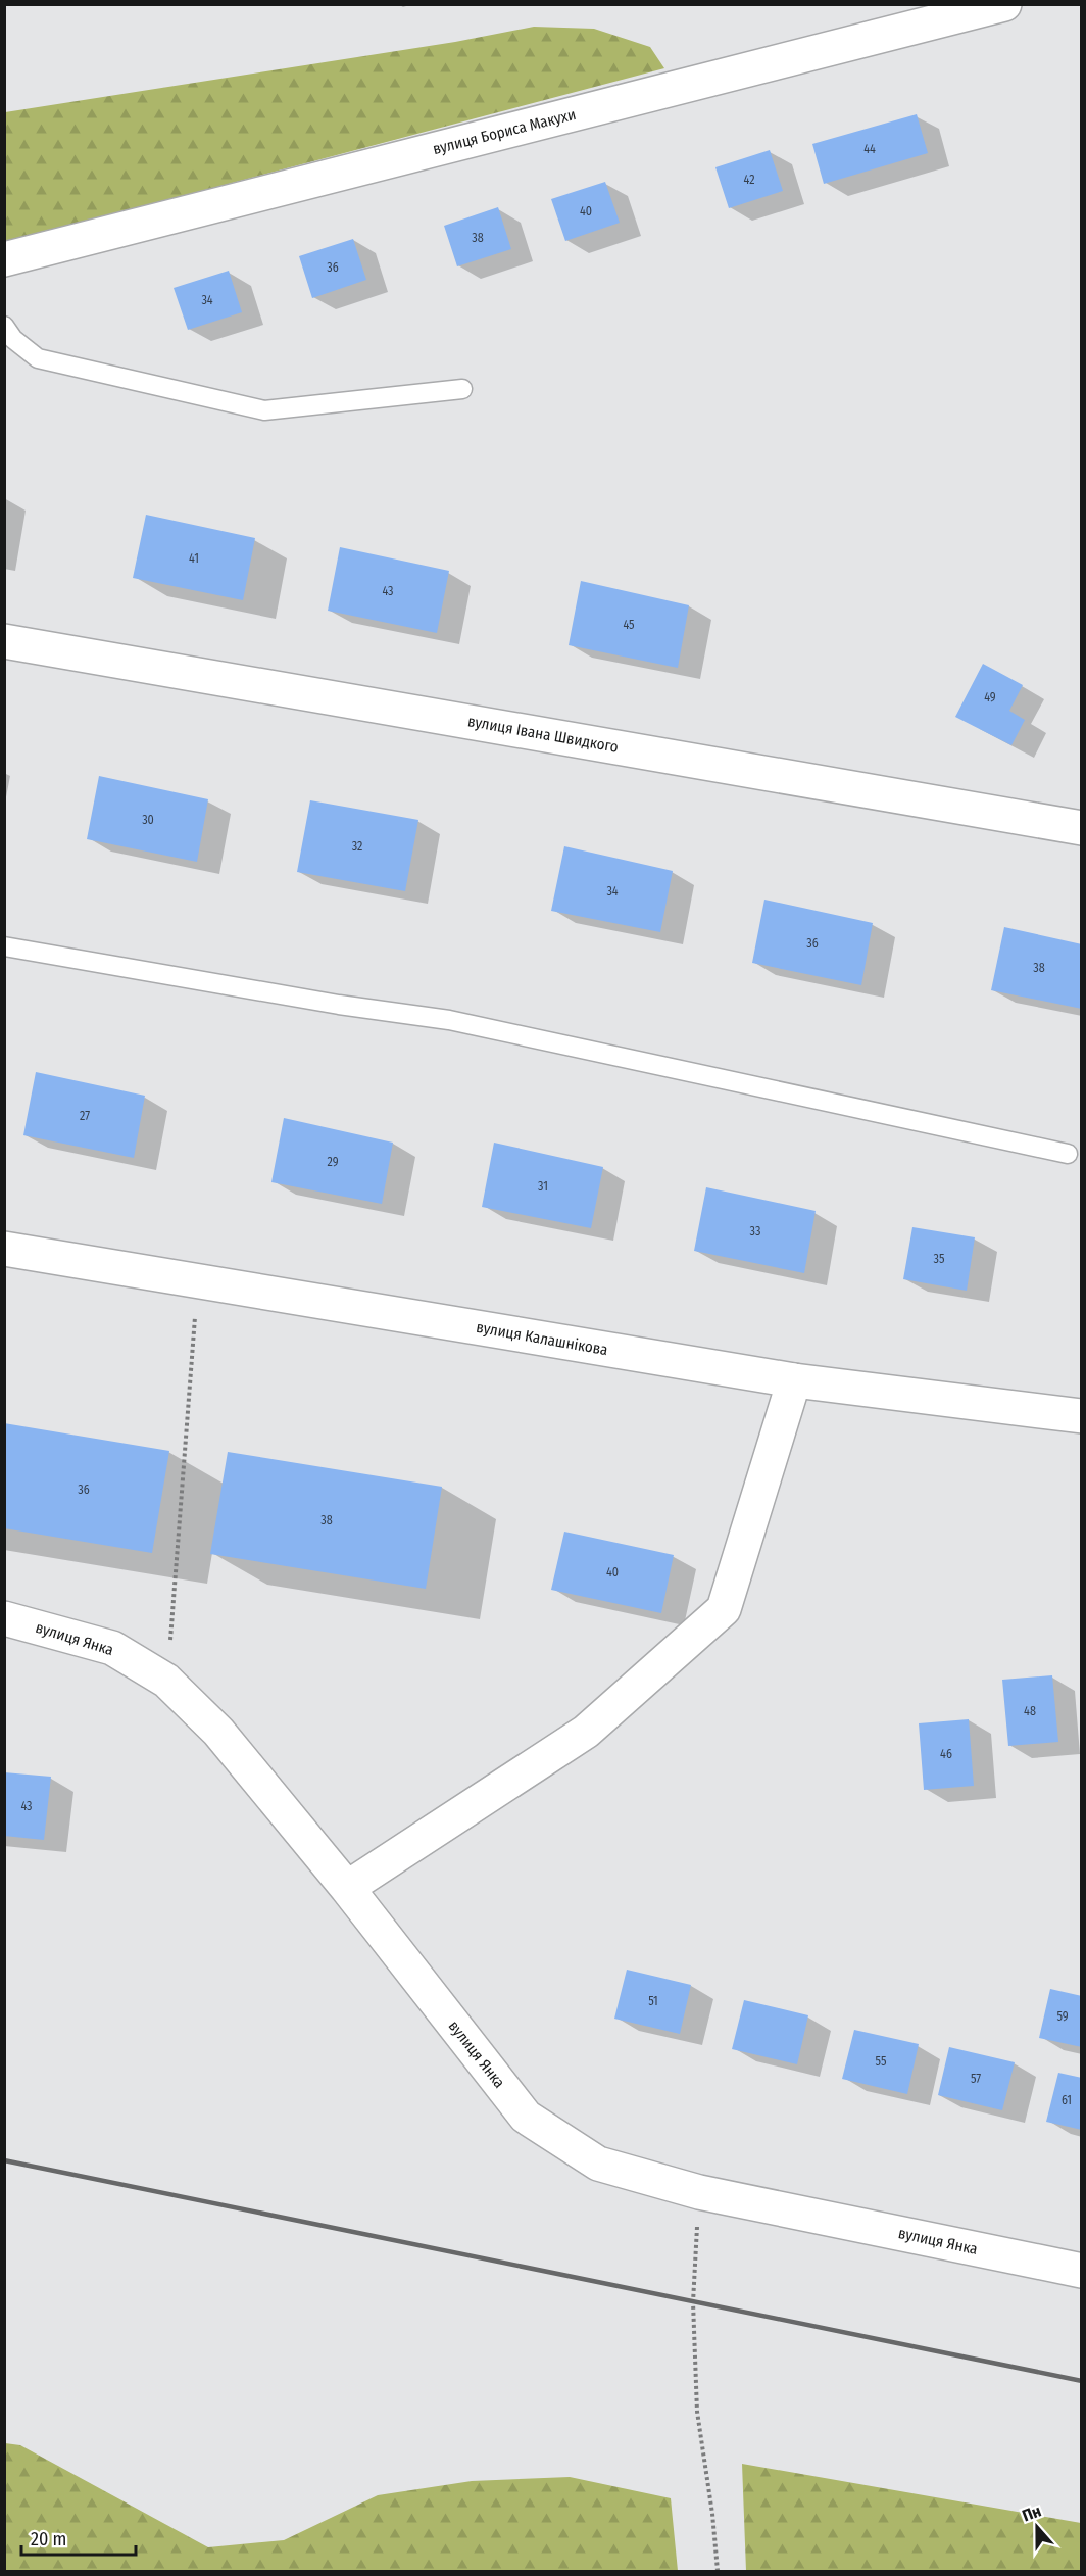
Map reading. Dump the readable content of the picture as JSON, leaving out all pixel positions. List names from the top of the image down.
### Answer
{
  "streets": {
    "street": [
      "вулиця Бориса Макухи",
      "вулиця Івана Швидкого",
      "вулиця Калашнікова",
      "вулиця Янка"
    ]
  },
  "house_numbers": [
    "44",
    "42",
    "40",
    "38",
    "36",
    "34",
    "41",
    "43",
    "45",
    "49",
    "30",
    "32",
    "34",
    "36",
    "38",
    "27",
    "29",
    "31",
    "33",
    "35",
    "36",
    "38",
    "40",
    "48",
    "46",
    "43",
    "51",
    "59",
    "55",
    "57",
    "61"
  ],
  "scale_bar": "20 m",
  "north": "top"
}
